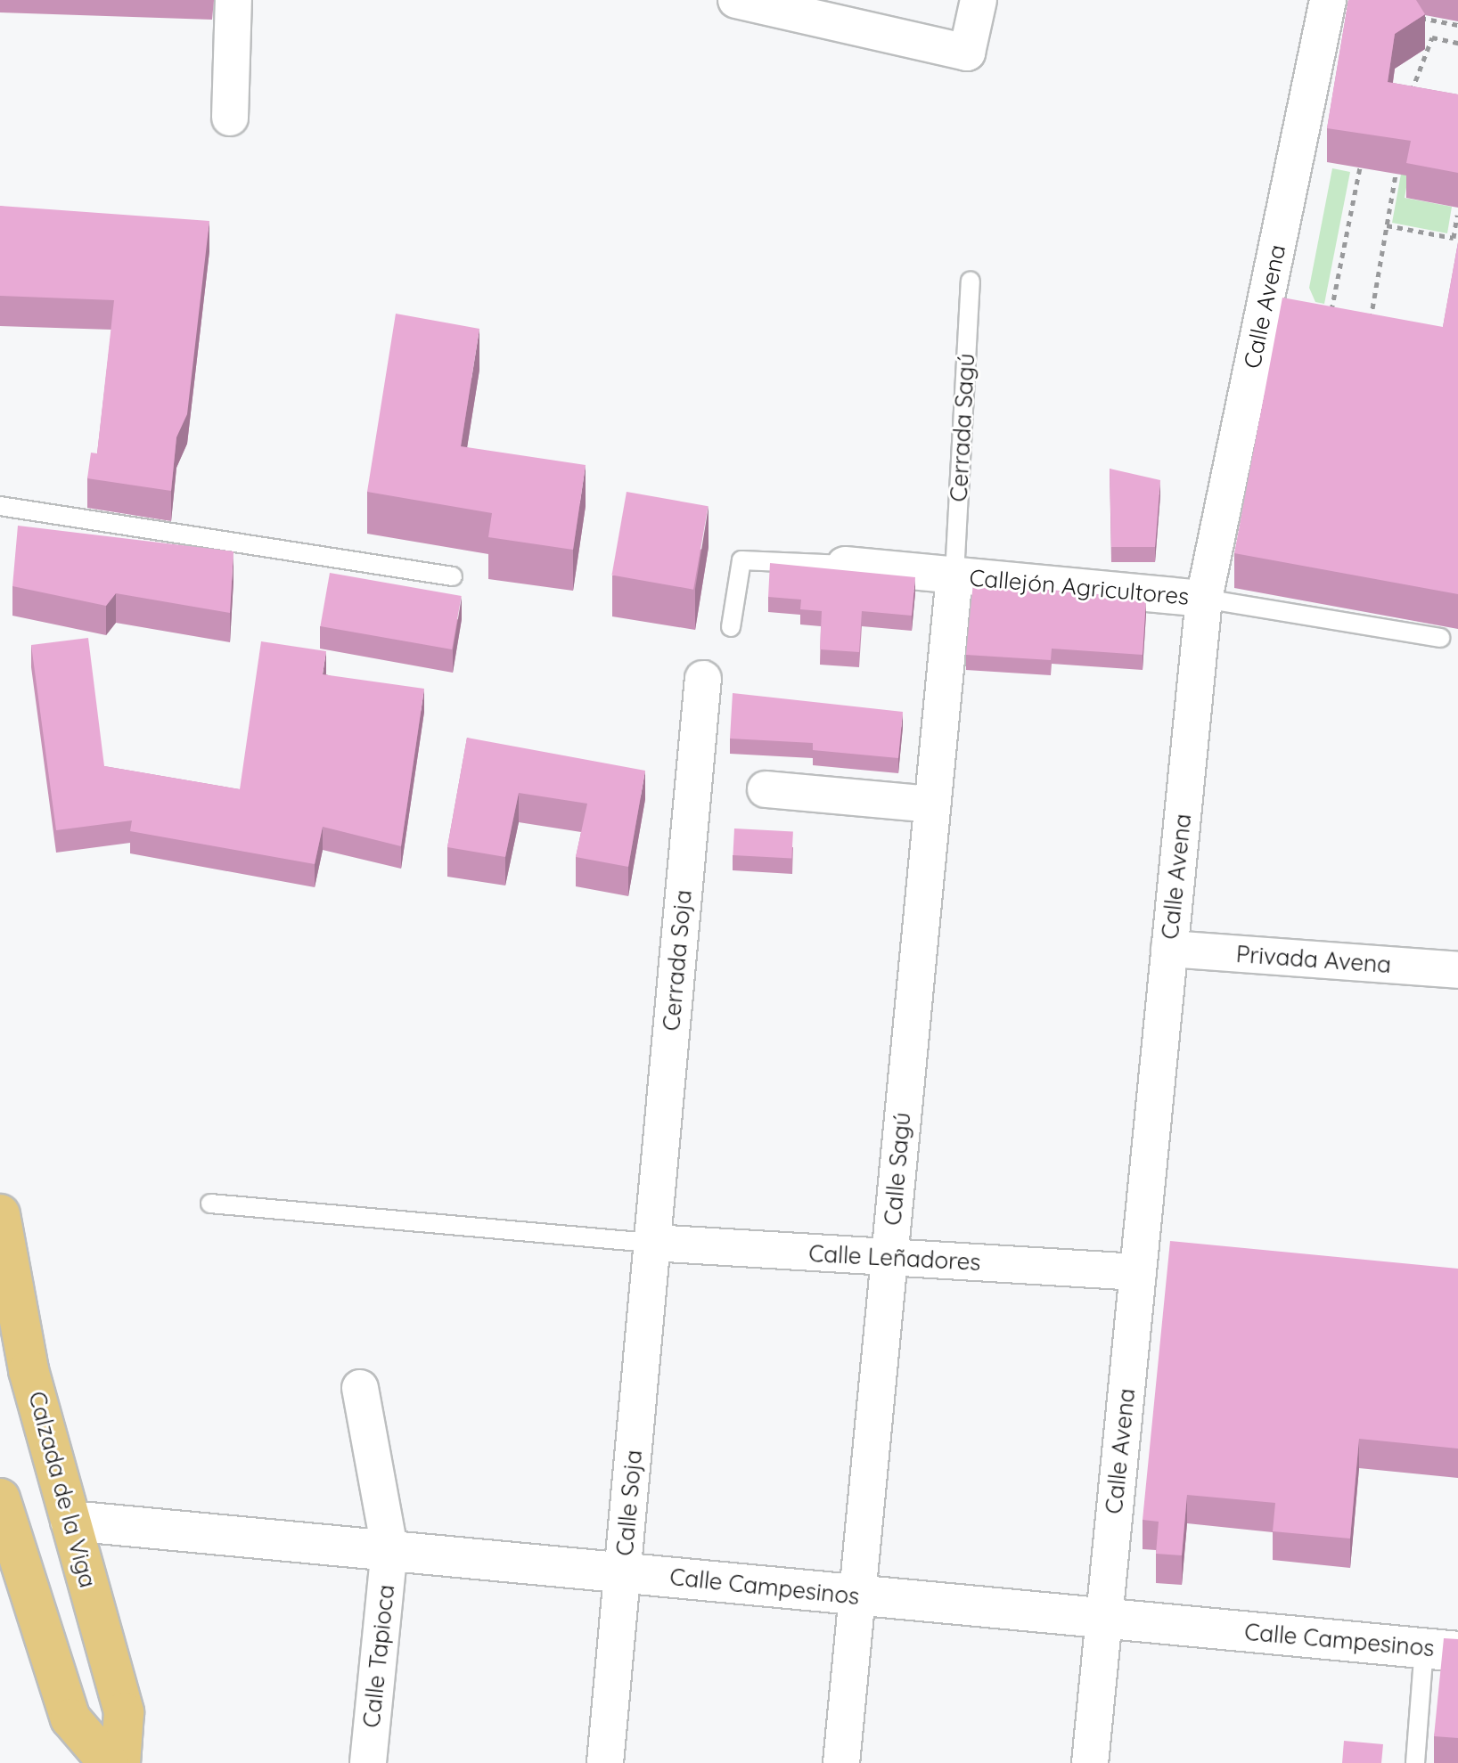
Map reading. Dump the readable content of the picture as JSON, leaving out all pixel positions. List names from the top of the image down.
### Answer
{
  "streets": {
    "main road": ["Calzada de la Viga"],
    "street": [
      "Calle Avena",
      "Callejón Agricultores",
      "Privada Avena",
      "Cerrada Soja",
      "Calle Sagú",
      "Calle Leñadores",
      "Calle Soja",
      "Calle Campesinos",
      "Calle Tapioca"
    ],
    "lane": ["Cerrada Sagú"]
  },
  "crossings": [
    ["Calle Avena", "Callejón Agricultores"],
    ["Calle Avena", "Privada Avena"],
    ["Calle Avena", "Calle Leñadores"],
    ["Calle Avena", "Calle Campesinos"],
    ["Cerrada Sagú", "Callejón Agricultores"],
    ["Cerrada Sagú", "Calle Sagú"],
    ["Callejón Agricultores", "Calle Sagú"],
    ["Cerrada Soja", "Calle Leñadores"],
    ["Cerrada Soja", "Calle Soja"],
    ["Calle Sagú", "Calle Leñadores"],
    ["Calle Sagú", "Calle Campesinos"],
    ["Calle Leñadores", "Calle Soja"],
    ["Calzada de la Viga", "Calle Campesinos"],
    ["Calle Soja", "Calle Campesinos"],
    ["Calle Campesinos", "Calle Tapioca"]
  ]
}
